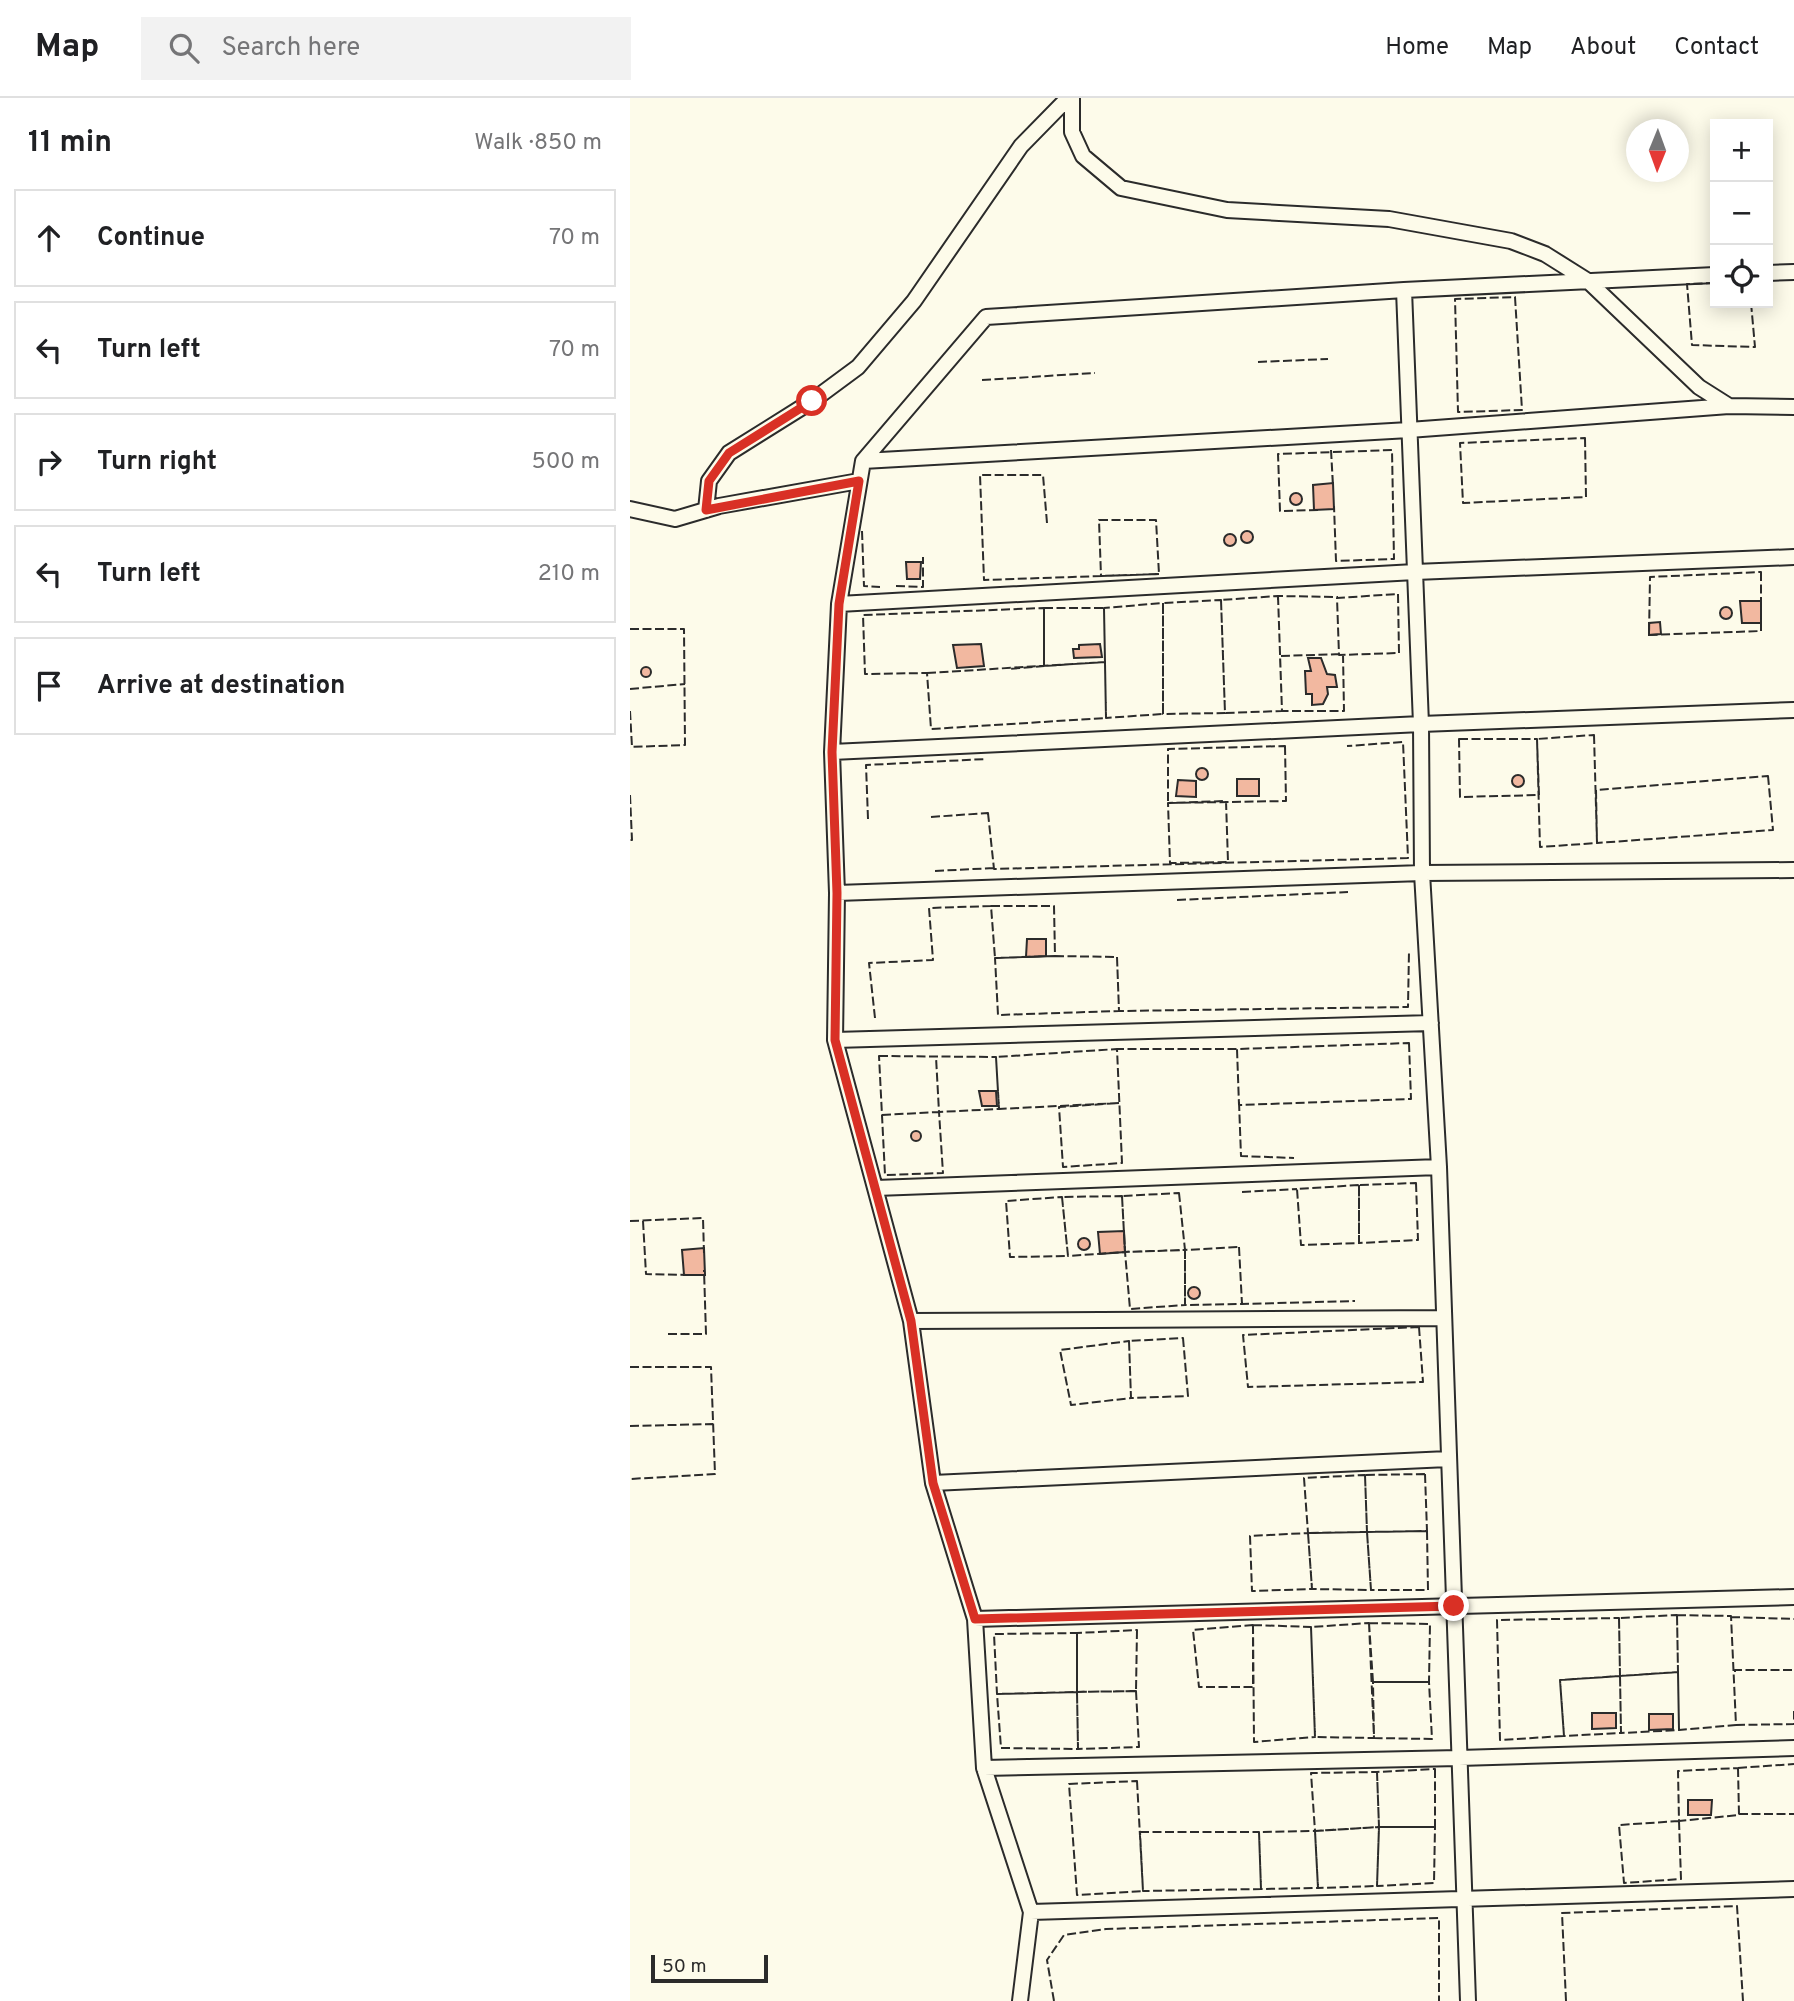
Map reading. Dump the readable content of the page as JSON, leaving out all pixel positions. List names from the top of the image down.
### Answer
{
  "scale_bar": "50 m",
  "north": "bottom",
  "page": {
    "header": "Map",
    "search": "Search here",
    "nav": [
      "Home",
      "Map",
      "About",
      "Contact"
    ],
    "heading": ["11 min", "Walk · 850 m"],
    "map_buttons": ["+", "−"],
    "list": [
      ["Continue", "70 m"],
      ["Turn left", "70 m"],
      ["Turn right", "500 m"],
      ["Turn left", "210 m"],
      "Arrive at destination"
    ],
    "scale": "50 m"
  }
}
